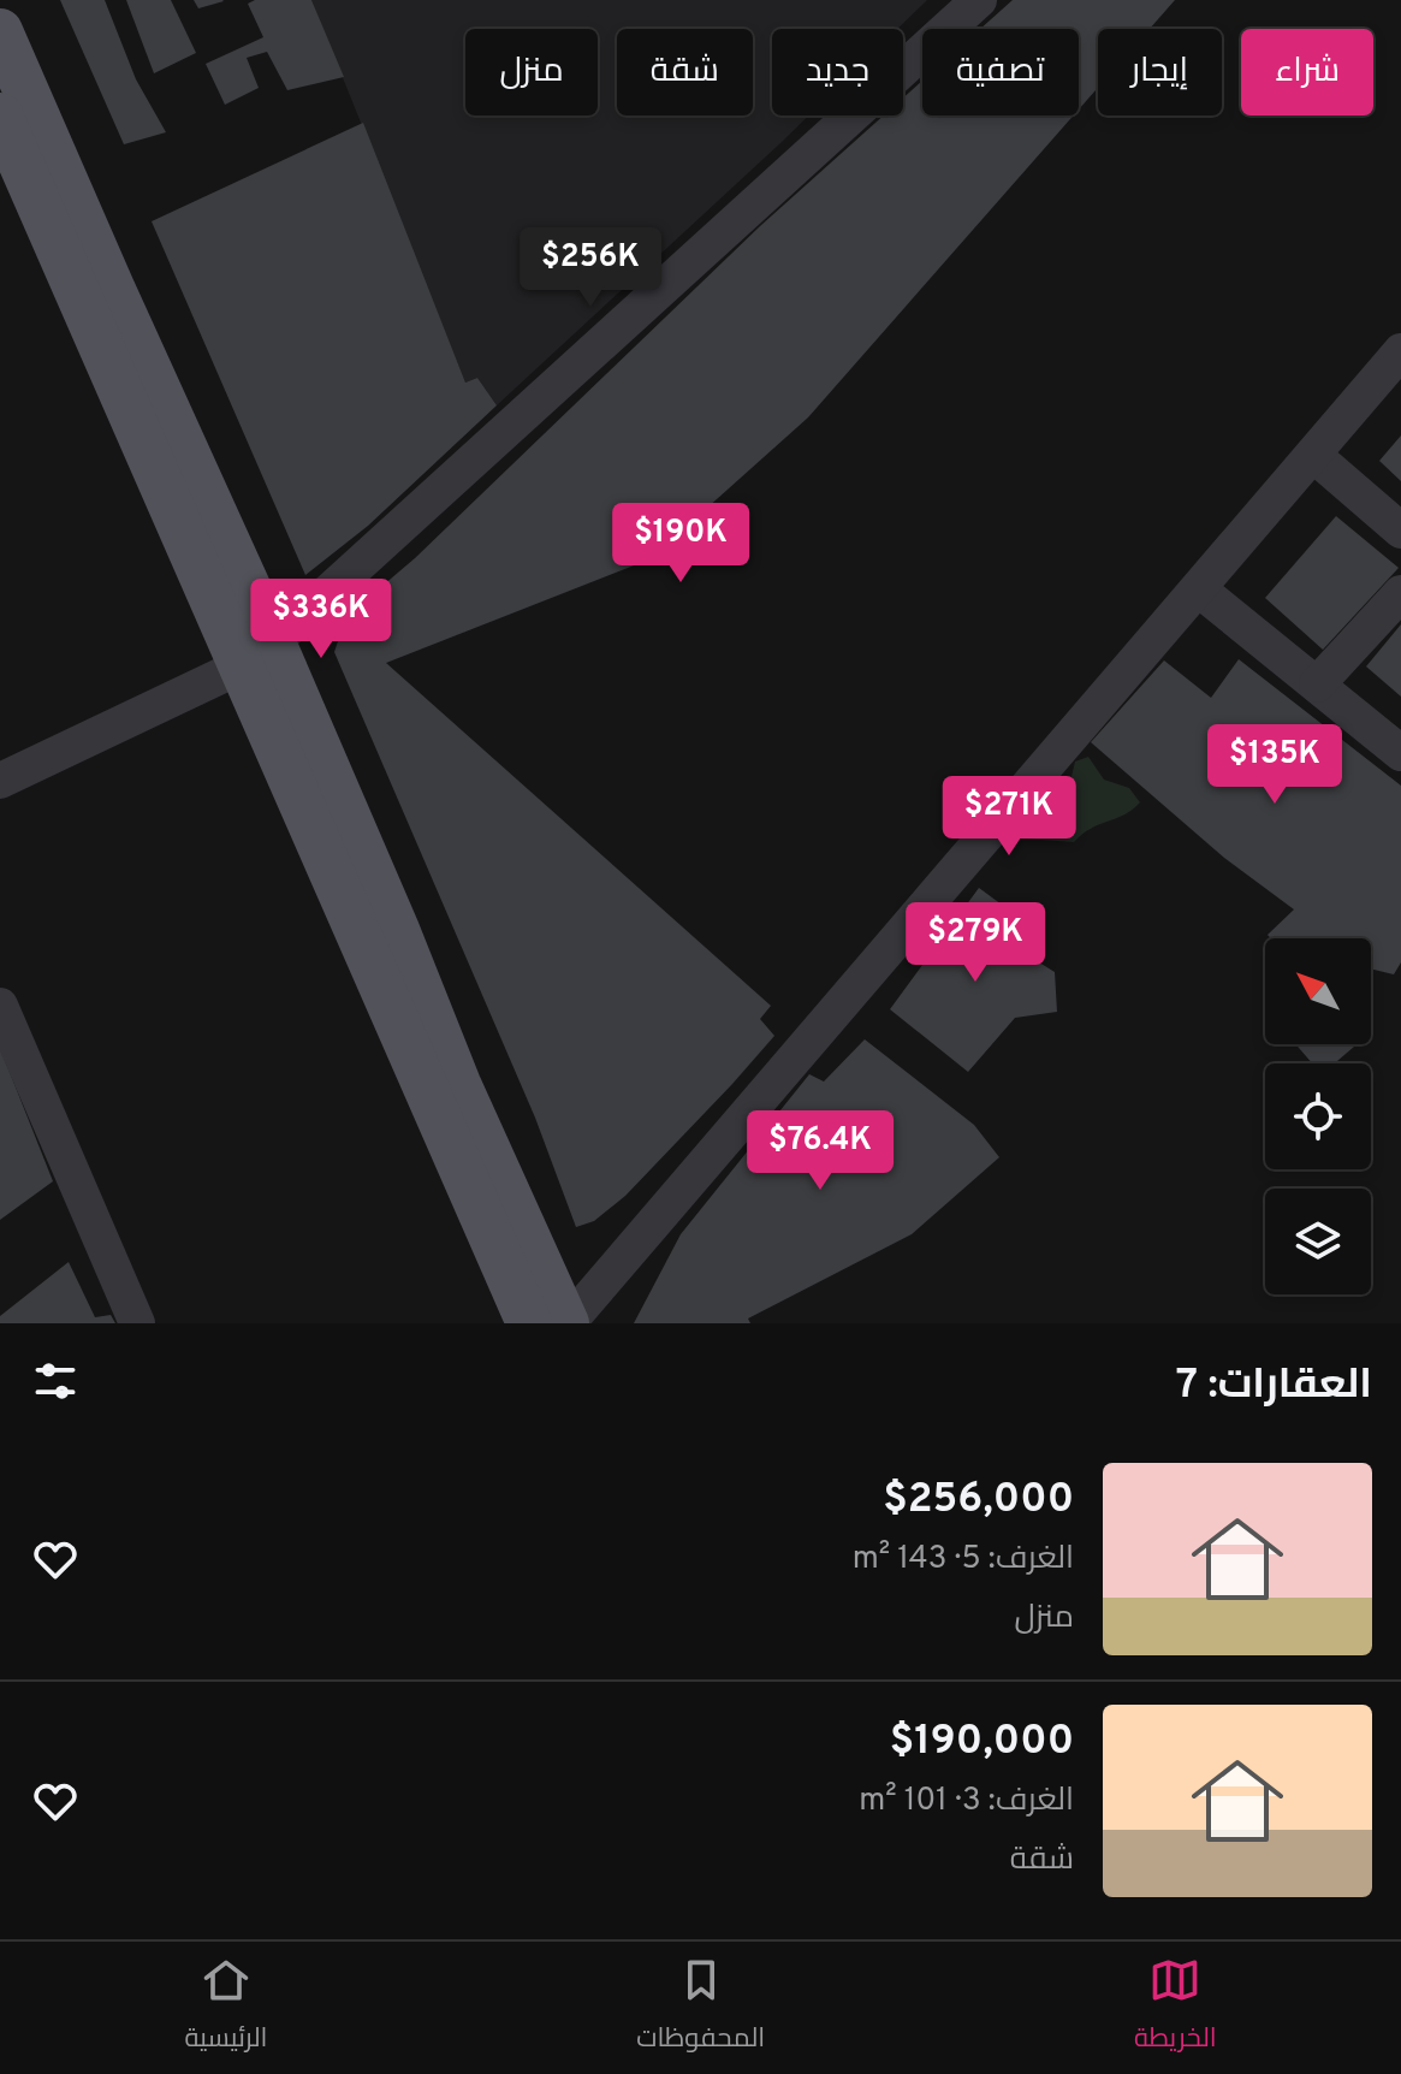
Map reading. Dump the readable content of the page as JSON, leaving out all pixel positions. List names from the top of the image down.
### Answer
{
  "north": "top left",
  "page": {
    "chip": [
      "شراء",
      "إيجار",
      "تصفية",
      "جديد",
      "شقة",
      "منزل"
    ],
    "price": [
      "$256K",
      "$190K",
      "$336K",
      "$135K",
      "$271K",
      "$279K",
      "$76.4K"
    ],
    "heading": "العقارات: 7",
    "list": [
      {
        "name": "$256,000",
        "note": "الغرف: 5 · 143 m² · منزل"
      },
      {
        "name": "$190,000",
        "note": "الغرف: 3 · 101 m² · شقة"
      }
    ],
    "tabs": ["الخريطة", "المحفوظات", "الرئيسية"]
  }
}
